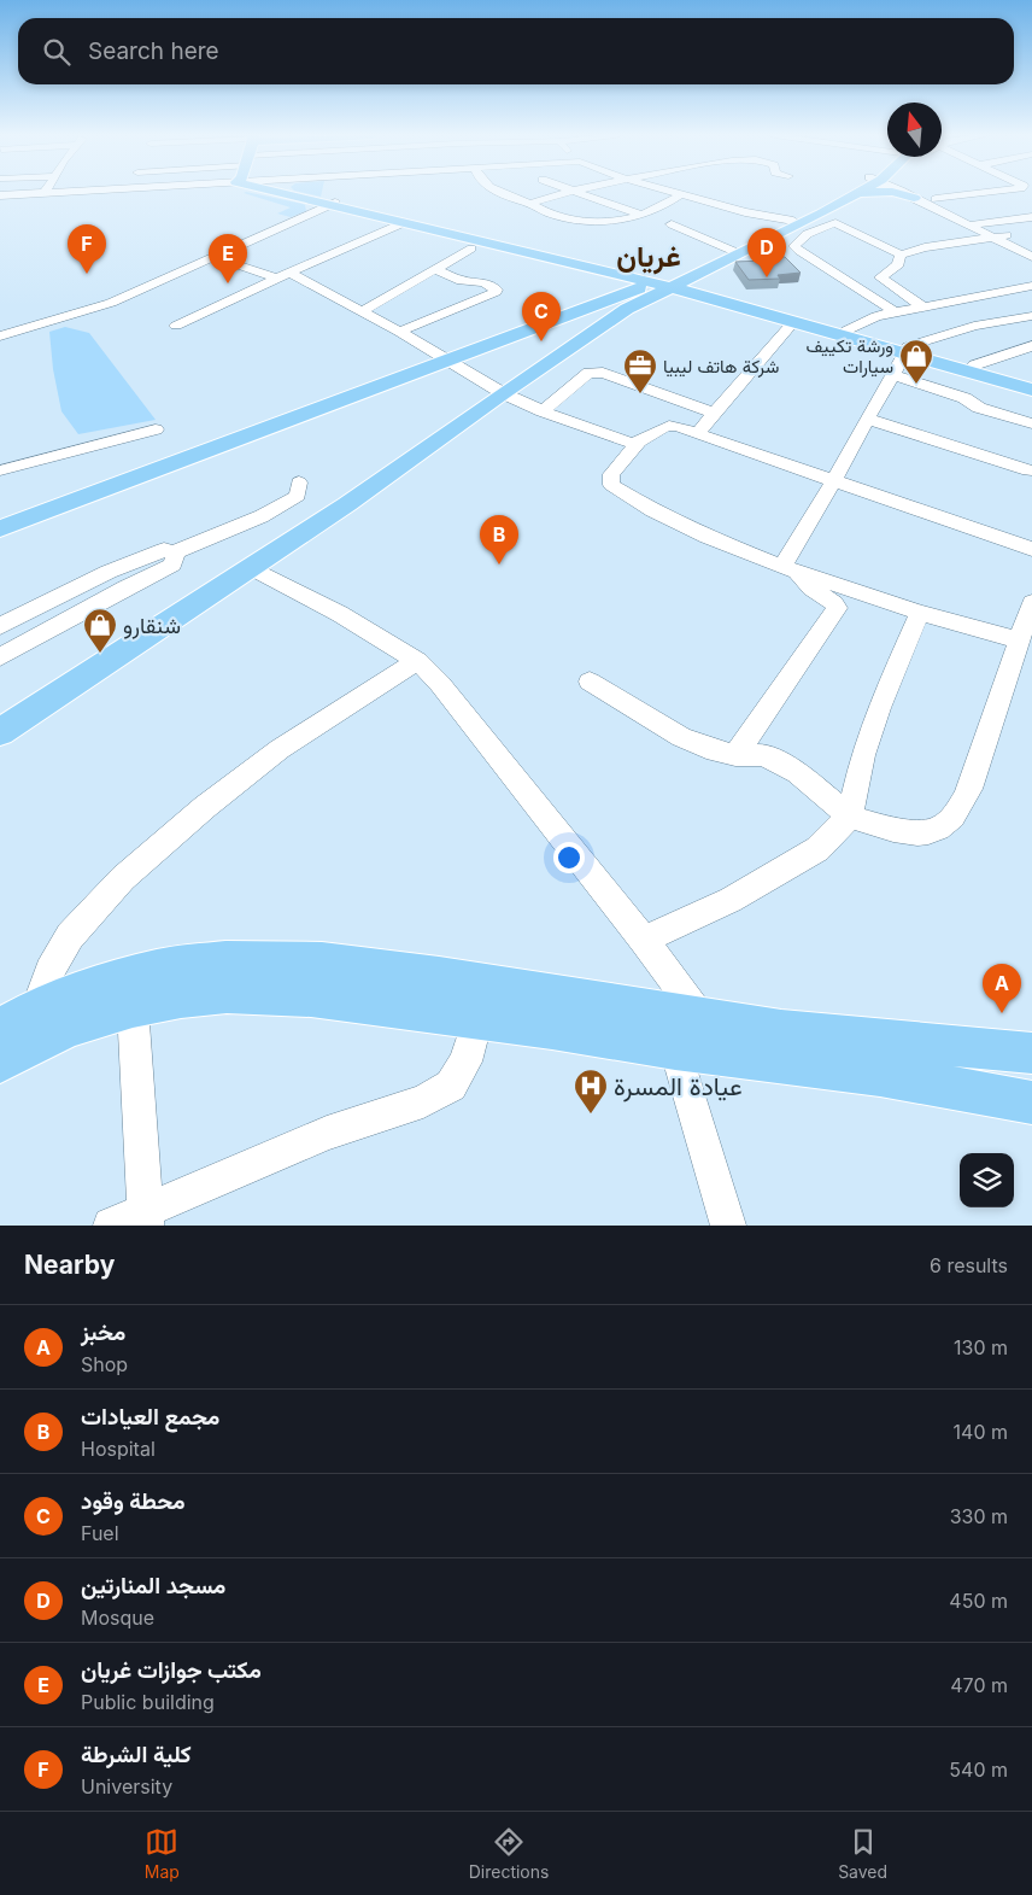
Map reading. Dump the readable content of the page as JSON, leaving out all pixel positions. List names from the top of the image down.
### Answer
{
  "districts": ["غريان"],
  "places": {
    "shop": ["ورشة تكييف سيارات", "شنقارو"],
    "office": ["شركة هاتف ليبيا"],
    "hospital": ["عيادة المسرة"]
  },
  "north": "top",
  "page": {
    "search": "Search here",
    "pins": [
      "F",
      "D",
      "E",
      "C",
      "B",
      "A"
    ],
    "heading": ["Nearby", "6 results"],
    "list": [
      {
        "mark": "A",
        "name": "مخبز",
        "note": "Shop",
        "value": "130 m"
      },
      {
        "mark": "B",
        "name": "مجمع العيادات",
        "note": "Hospital",
        "value": "140 m"
      },
      {
        "mark": "C",
        "name": "محطة وقود",
        "note": "Fuel",
        "value": "330 m"
      },
      {
        "mark": "D",
        "name": "مسجد المنارتين",
        "note": "Mosque",
        "value": "450 m"
      },
      {
        "mark": "E",
        "name": "مكتب جوازات غريان",
        "note": "Public building",
        "value": "470 m"
      },
      {
        "mark": "F",
        "name": "كلية الشرطة",
        "note": "University",
        "value": "540 m"
      }
    ],
    "nav": ["Map", "Directions", "Saved"]
  }
}
